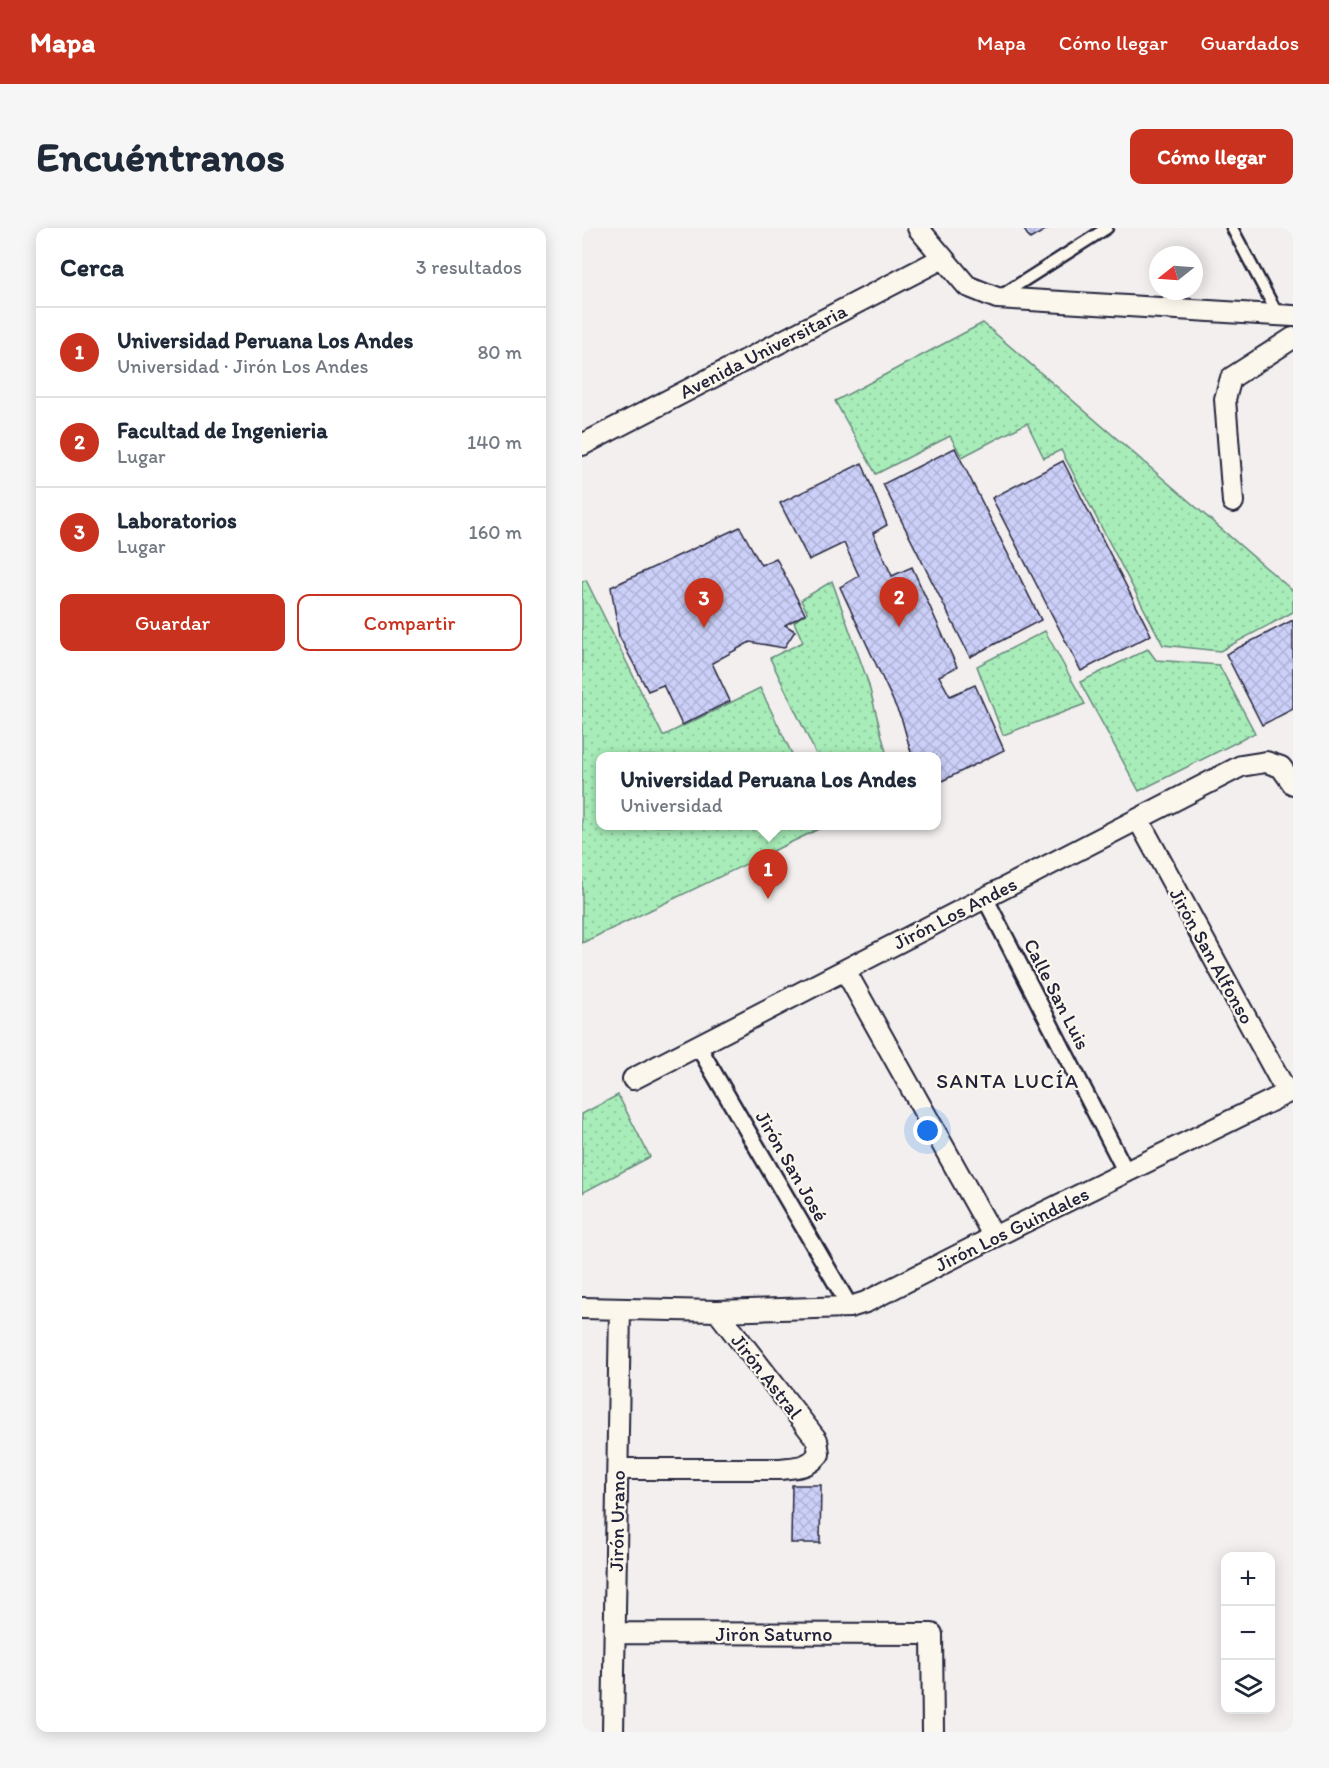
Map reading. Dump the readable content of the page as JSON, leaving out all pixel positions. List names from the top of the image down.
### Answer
{
  "streets": {
    "street": [
      "Avenida Universitaria",
      "Jirón Los Andes",
      "Jirón San Alfonso",
      "Calle San Luis",
      "Jirón San José",
      "Jirón Los Guindales",
      "Jirón Astral",
      "Jirón Urano",
      "Jirón Saturno"
    ]
  },
  "crossings": [
    ["Jirón Los Andes", "Jirón San Alfonso"],
    ["Jirón Los Andes", "Calle San Luis"],
    ["Jirón Los Andes", "Jirón San José"],
    ["Jirón San Alfonso", "Jirón Los Guindales"],
    ["Calle San Luis", "Jirón Los Guindales"],
    ["Jirón San José", "Jirón Los Guindales"],
    ["Jirón Los Guindales", "Jirón Astral"],
    ["Jirón Los Guindales", "Jirón Urano"],
    ["Jirón Astral", "Jirón Urano"],
    ["Jirón Urano", "Jirón Saturno"]
  ],
  "districts": ["SANTA LUCÍA"],
  "north": "left",
  "page": {
    "header": "Mapa",
    "nav": ["Mapa", "Cómo llegar", "Guardados"],
    "buttons": [
      "Cómo llegar",
      ["Guardar", "Compartir"]
    ],
    "title": "Encuéntranos",
    "heading": ["Cerca", "3 resultados"],
    "list": [
      {
        "mark": "1",
        "name": "Universidad Peruana Los Andes",
        "note": "Universidad · Jirón Los Andes",
        "value": "80 m"
      },
      {
        "mark": "2",
        "name": "Facultad de Ingenieria",
        "note": "Lugar",
        "value": "140 m"
      },
      {
        "mark": "3",
        "name": "Laboratorios",
        "note": "Lugar",
        "value": "160 m"
      }
    ],
    "pins": ["2", "3", "1"],
    "popup": ["Universidad Peruana Los Andes", "Universidad"],
    "map_buttons": ["+", "−"]
  }
}
